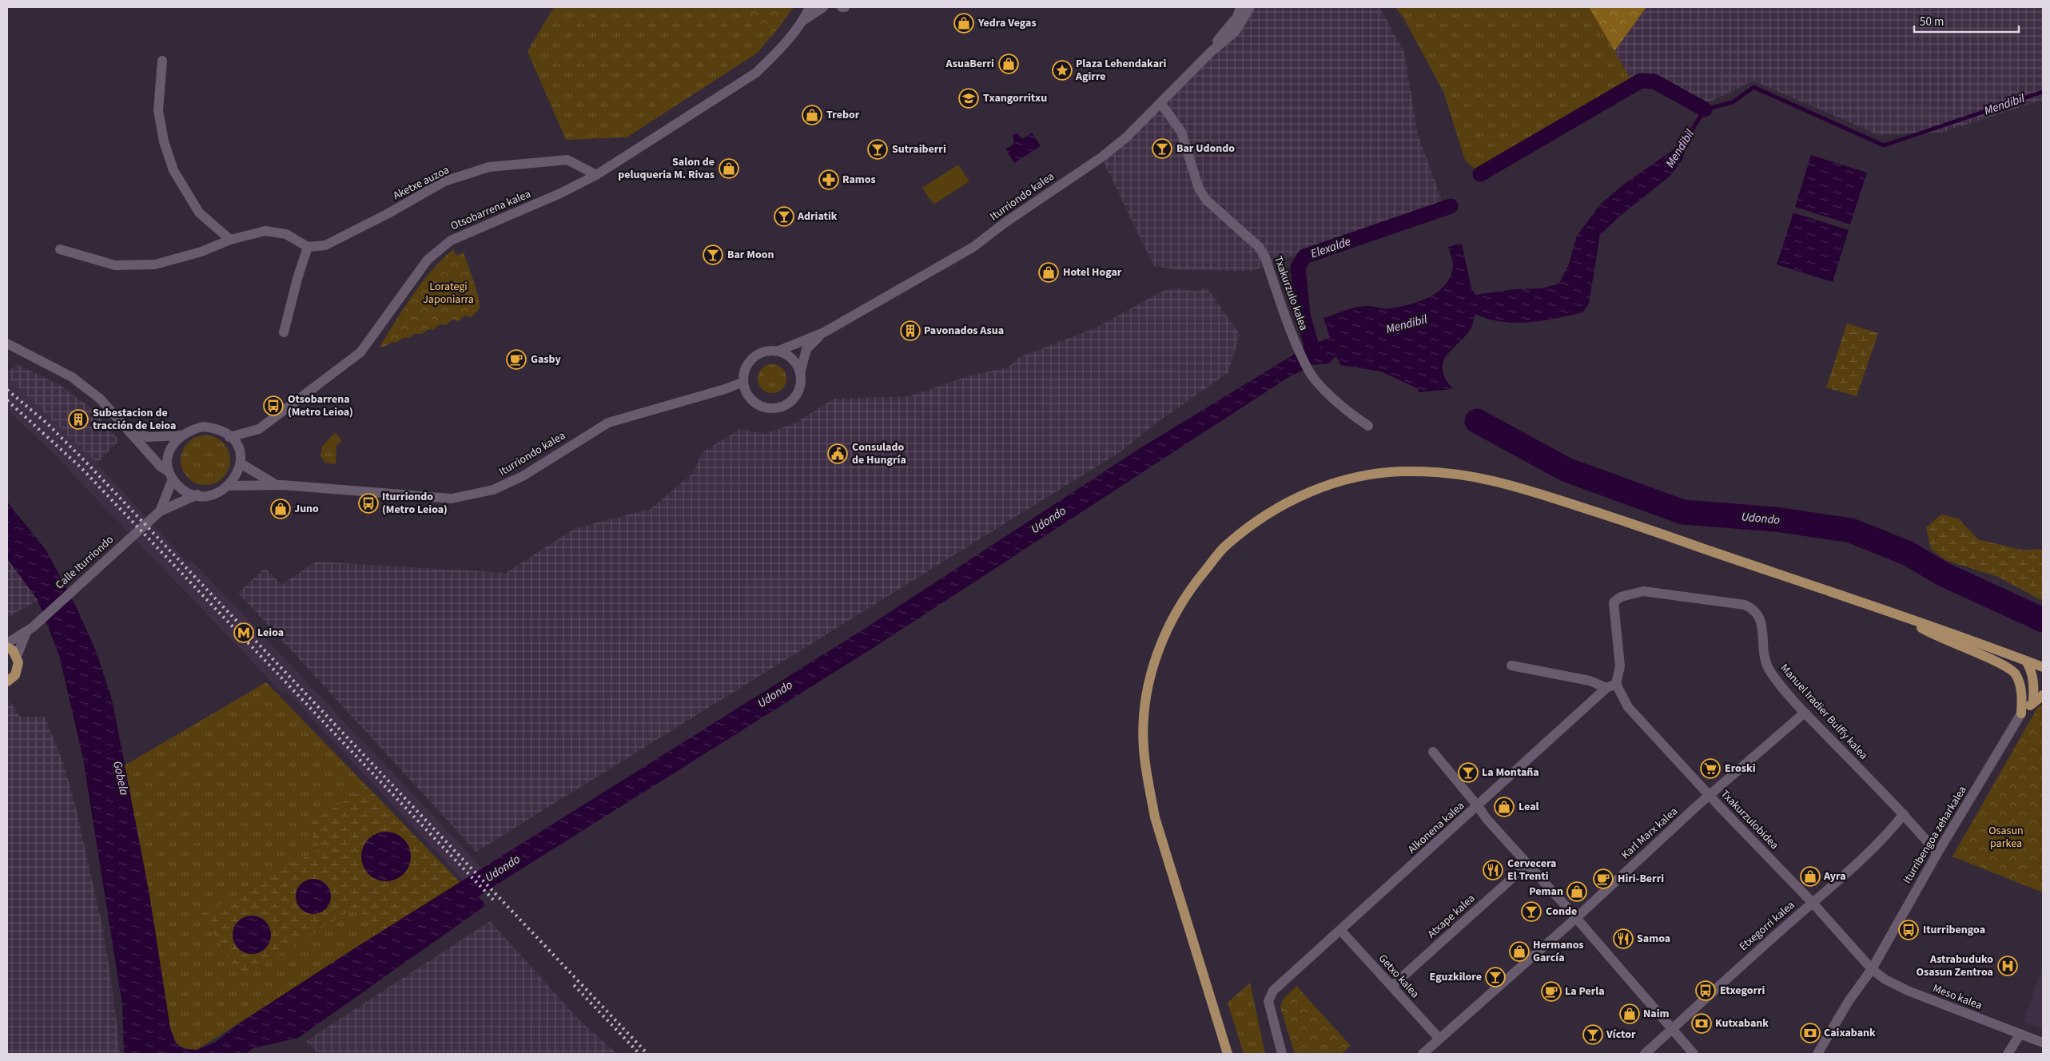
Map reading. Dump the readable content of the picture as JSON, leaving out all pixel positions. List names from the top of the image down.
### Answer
{
  "streets": {
    "street": [
      "Aketxe auzoa",
      "Iturriondo kalea",
      "Otsobarrena kalea",
      "Txakurzulo kalea",
      "Calle Iturriondo",
      "Manuel Iradier Bulffy kalea",
      "Txakurzulobidea",
      "Alkonena kalea",
      "Karl Marx kalea",
      "Iturribengoa zeharkalea",
      "Atxape kalea",
      "Etxegorri kalea",
      "Getxo kalea",
      "Meso kalea"
    ]
  },
  "crossings": [
    ["Aketxe auzoa", "Otsobarrena kalea"],
    ["Iturriondo kalea", "Otsobarrena kalea"],
    ["Iturriondo kalea", "Txakurzulo kalea"],
    ["Iturriondo kalea", "Calle Iturriondo"],
    ["Otsobarrena kalea", "Calle Iturriondo"],
    ["Manuel Iradier Bulffy kalea", "Txakurzulobidea"],
    ["Manuel Iradier Bulffy kalea", "Alkonena kalea"],
    ["Manuel Iradier Bulffy kalea", "Karl Marx kalea"],
    ["Manuel Iradier Bulffy kalea", "Iturribengoa zeharkalea"],
    ["Manuel Iradier Bulffy kalea", "Etxegorri kalea"],
    ["Txakurzulobidea", "Alkonena kalea"],
    ["Txakurzulobidea", "Karl Marx kalea"],
    ["Txakurzulobidea", "Iturribengoa zeharkalea"],
    ["Txakurzulobidea", "Etxegorri kalea"],
    ["Txakurzulobidea", "Meso kalea"],
    ["Alkonena kalea", "Getxo kalea"],
    ["Karl Marx kalea", "Getxo kalea"],
    ["Iturribengoa zeharkalea", "Meso kalea"],
    ["Atxape kalea", "Getxo kalea"]
  ],
  "water": [
    "Mendibil",
    "Elexalde",
    "Udondo",
    "Gobela"
  ],
  "parks": ["Lorategi Japoniarra", "Osasun parkea"],
  "places": {
    "shop": [
      "Yedra Vegas",
      "AsuaBerri",
      "Trebor",
      "Salon de peluqueria M. Rivas",
      "Hotel Hogar",
      "Juno",
      "Leal",
      "Ayra",
      "Peman",
      "Hermanos García",
      "Naim"
    ],
    "place": ["Plaza Lehendakari Agirre"],
    "school or university": ["Txangorritxu"],
    "bar": [
      "Bar Udondo",
      "Sutraiberri",
      "Adriatik",
      "Bar Moon",
      "La Montaña",
      "Conde",
      "Eguzkilore",
      "Víctor"
    ],
    "pharmacy": ["Ramos"],
    "building": ["Pavonados Asua", "Subestacion de tracción de Leioa"],
    "cafe": ["Gasby", "Hiri-Berri", "La Perla"],
    "bus stop": [
      "Otsobarrena (Metro Leioa)",
      "Iturriondo (Metro Leioa)",
      "Iturribengoa",
      "Etxegorri"
    ],
    "public building": ["Consulado de Hungría"],
    "metro station": ["Leioa"],
    "supermarket": ["Eroski"],
    "restaurant": ["Cervecera El Trenti", "Samoa"],
    "hospital": ["Astrabuduko Osasun Zentroa"],
    "bank": ["Kutxabank", "Caixabank"]
  },
  "scale_bar": "50 m"
}
